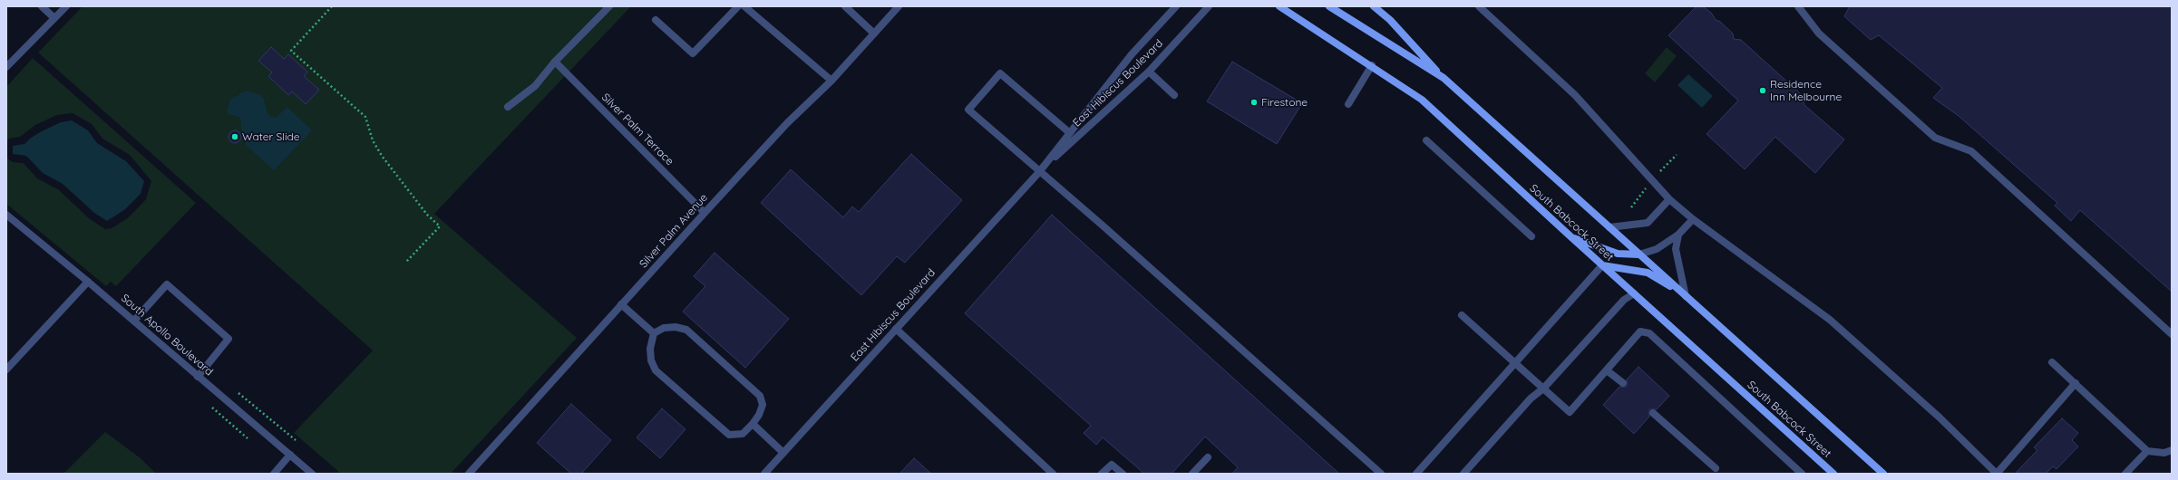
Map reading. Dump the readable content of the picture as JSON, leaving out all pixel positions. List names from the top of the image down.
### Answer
{
  "streets": {
    "main road": ["South Babcock Street"],
    "street": [
      "East Hibiscus Boulevard",
      "Silver Palm Terrace",
      "Silver Palm Avenue",
      "South Apollo Boulevard"
    ]
  },
  "crossings": [
    ["Silver Palm Terrace", "Silver Palm Avenue"]
  ],
  "places": ["Residence Inn Melbourne", "Firestone", "Water Slide"]
}
